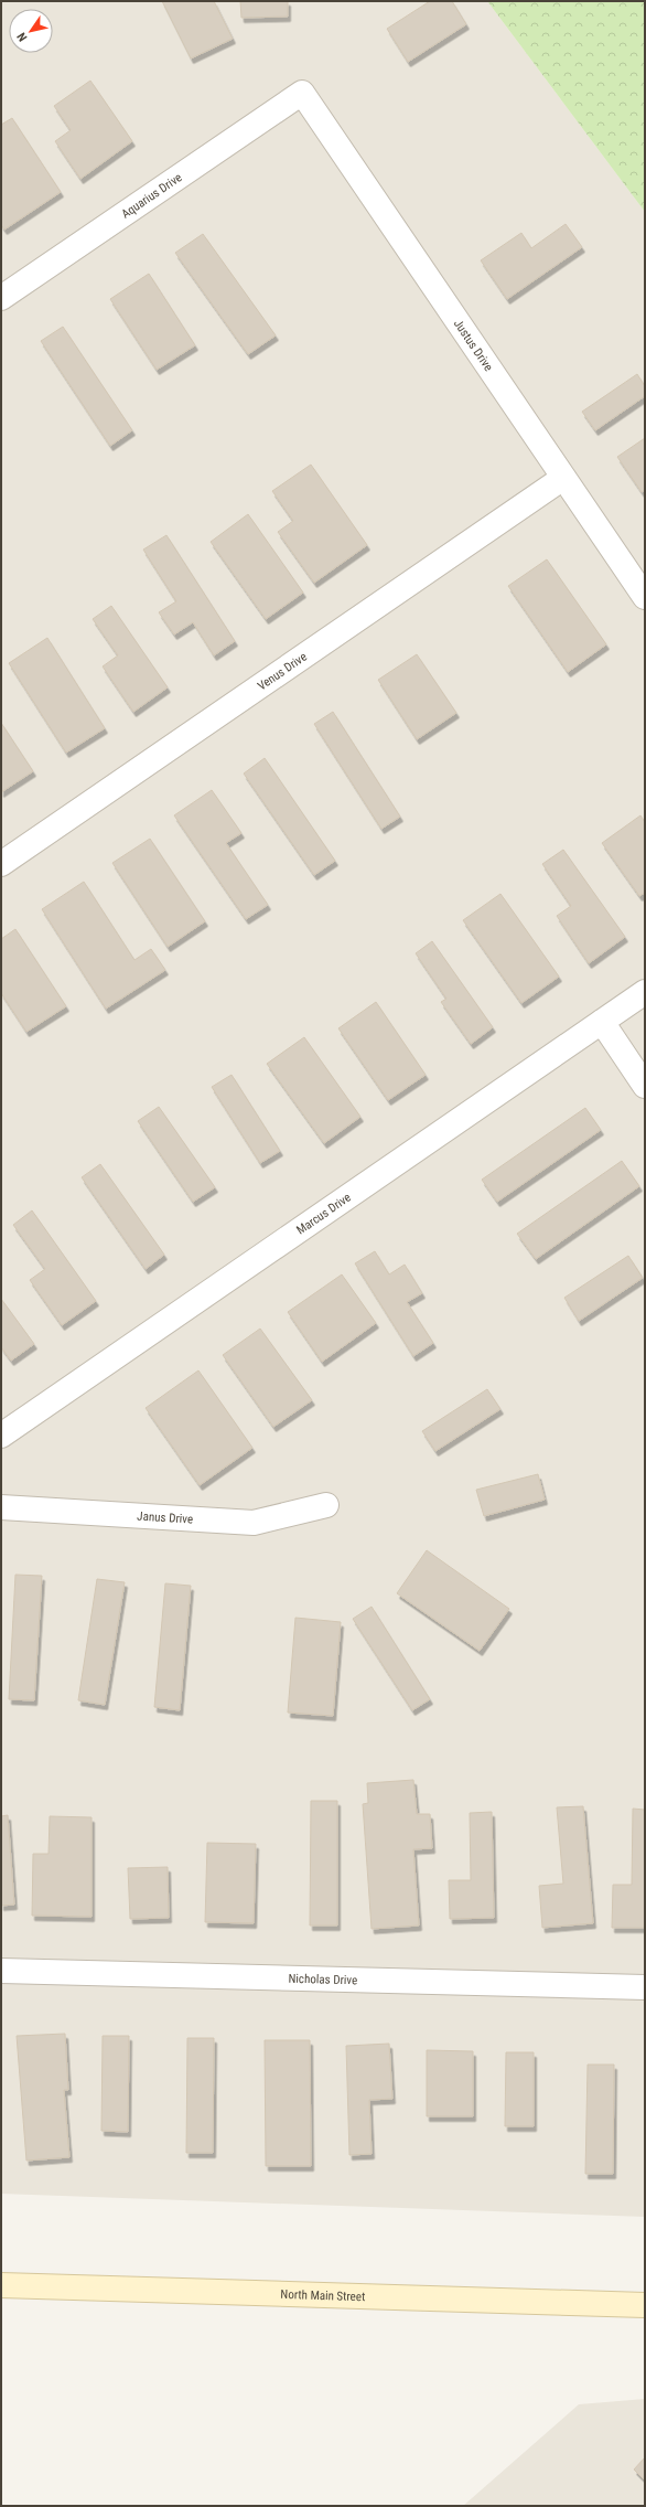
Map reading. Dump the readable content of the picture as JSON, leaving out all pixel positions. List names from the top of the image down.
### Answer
{
  "streets": {
    "main road": ["North Main Street"],
    "street": [
      "Aquarius Drive",
      "Justus Drive",
      "Venus Drive",
      "Marcus Drive",
      "Janus Drive",
      "Nicholas Drive"
    ]
  },
  "crossings": [
    ["Aquarius Drive", "Justus Drive"],
    ["Justus Drive", "Venus Drive"]
  ],
  "north": "bottom left"
}
